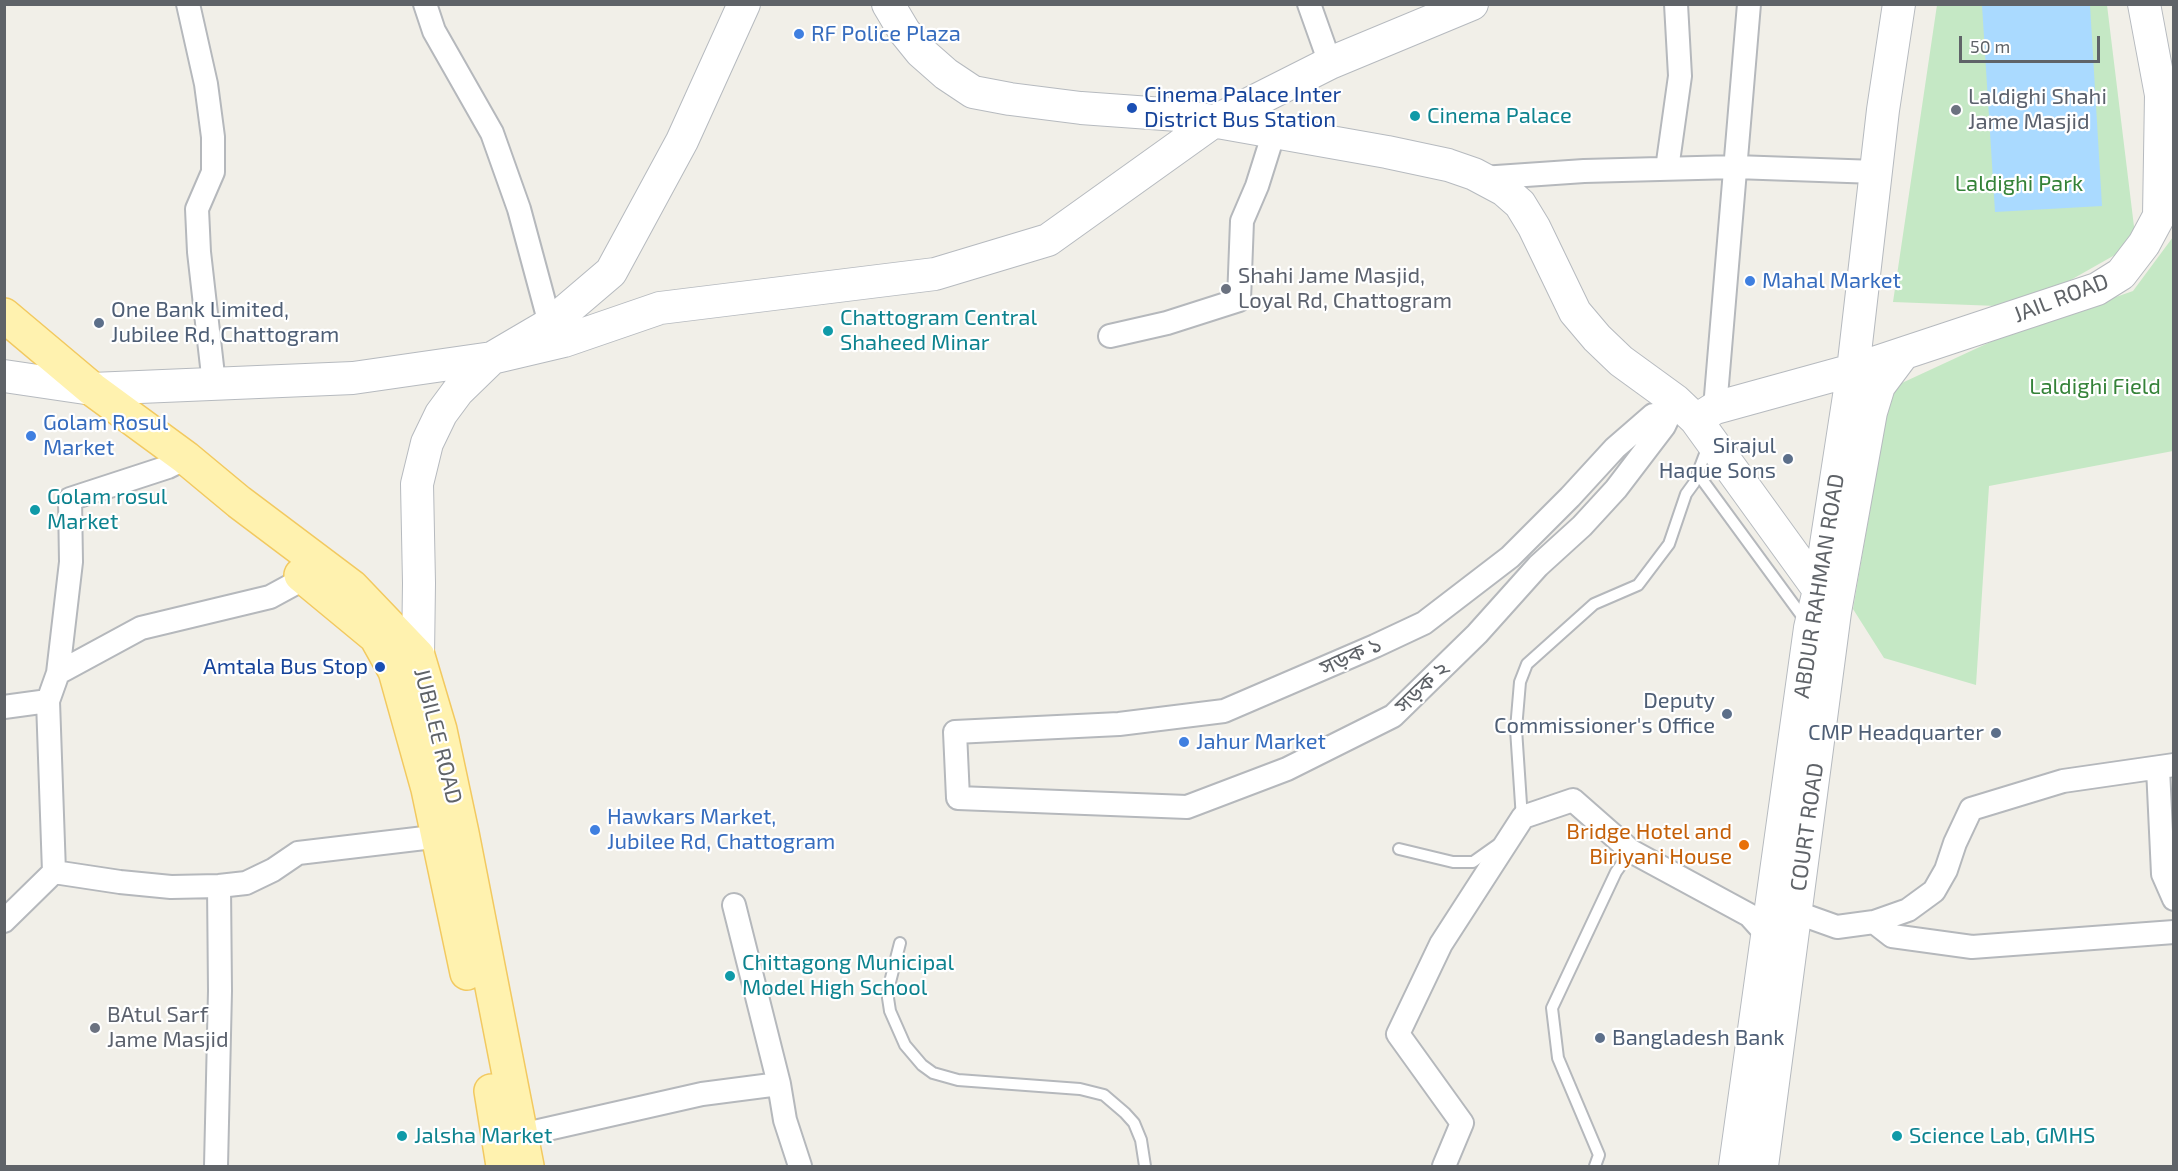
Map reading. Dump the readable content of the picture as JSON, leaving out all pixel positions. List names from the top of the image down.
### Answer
{
  "streets": {
    "main road": [
      "JAIL ROAD",
      "ABDUR RAHMAN ROAD",
      "JUBILEE ROAD",
      "COURT ROAD"
    ],
    "street": ["সড়ক ১", "সড়ক ২"]
  },
  "crossings": [
    ["JAIL ROAD", "ABDUR RAHMAN ROAD"],
    ["JAIL ROAD", "সড়ক ১"],
    ["JAIL ROAD", "সড়ক ২"],
    ["JAIL ROAD", "COURT ROAD"],
    ["সড়ক ১", "সড়ক ২"]
  ],
  "parks": ["Laldighi Park", "Laldighi Field"],
  "places": [
    "RF Police Plaza",
    "Cinema Palace Inter District Bus Station",
    "Laldighi Shahi Jame Masjid",
    "Cinema Palace",
    "Mahal Market",
    "Shahi Jame Masjid, Loyal Rd, Chattogram",
    "One Bank Limited, Jubilee Rd, Chattogram",
    "Chattogram Central Shaheed Minar",
    "Golam Rosul Market",
    "Sirajul Haque Sons",
    "Golam rosul Market",
    "Amtala Bus Stop",
    "Deputy Commissioner's Office",
    "CMP Headquarter",
    "Jahur Market",
    "Hawkars Market, Jubilee Rd, Chattogram",
    "Bridge Hotel and Biriyani House",
    "Chittagong Municipal Model High School",
    "BAtul Sarf Jame Masjid",
    "Bangladesh Bank",
    "Jalsha Market",
    "Science Lab, GMHS"
  ],
  "scale_bar": "50 m"
}
